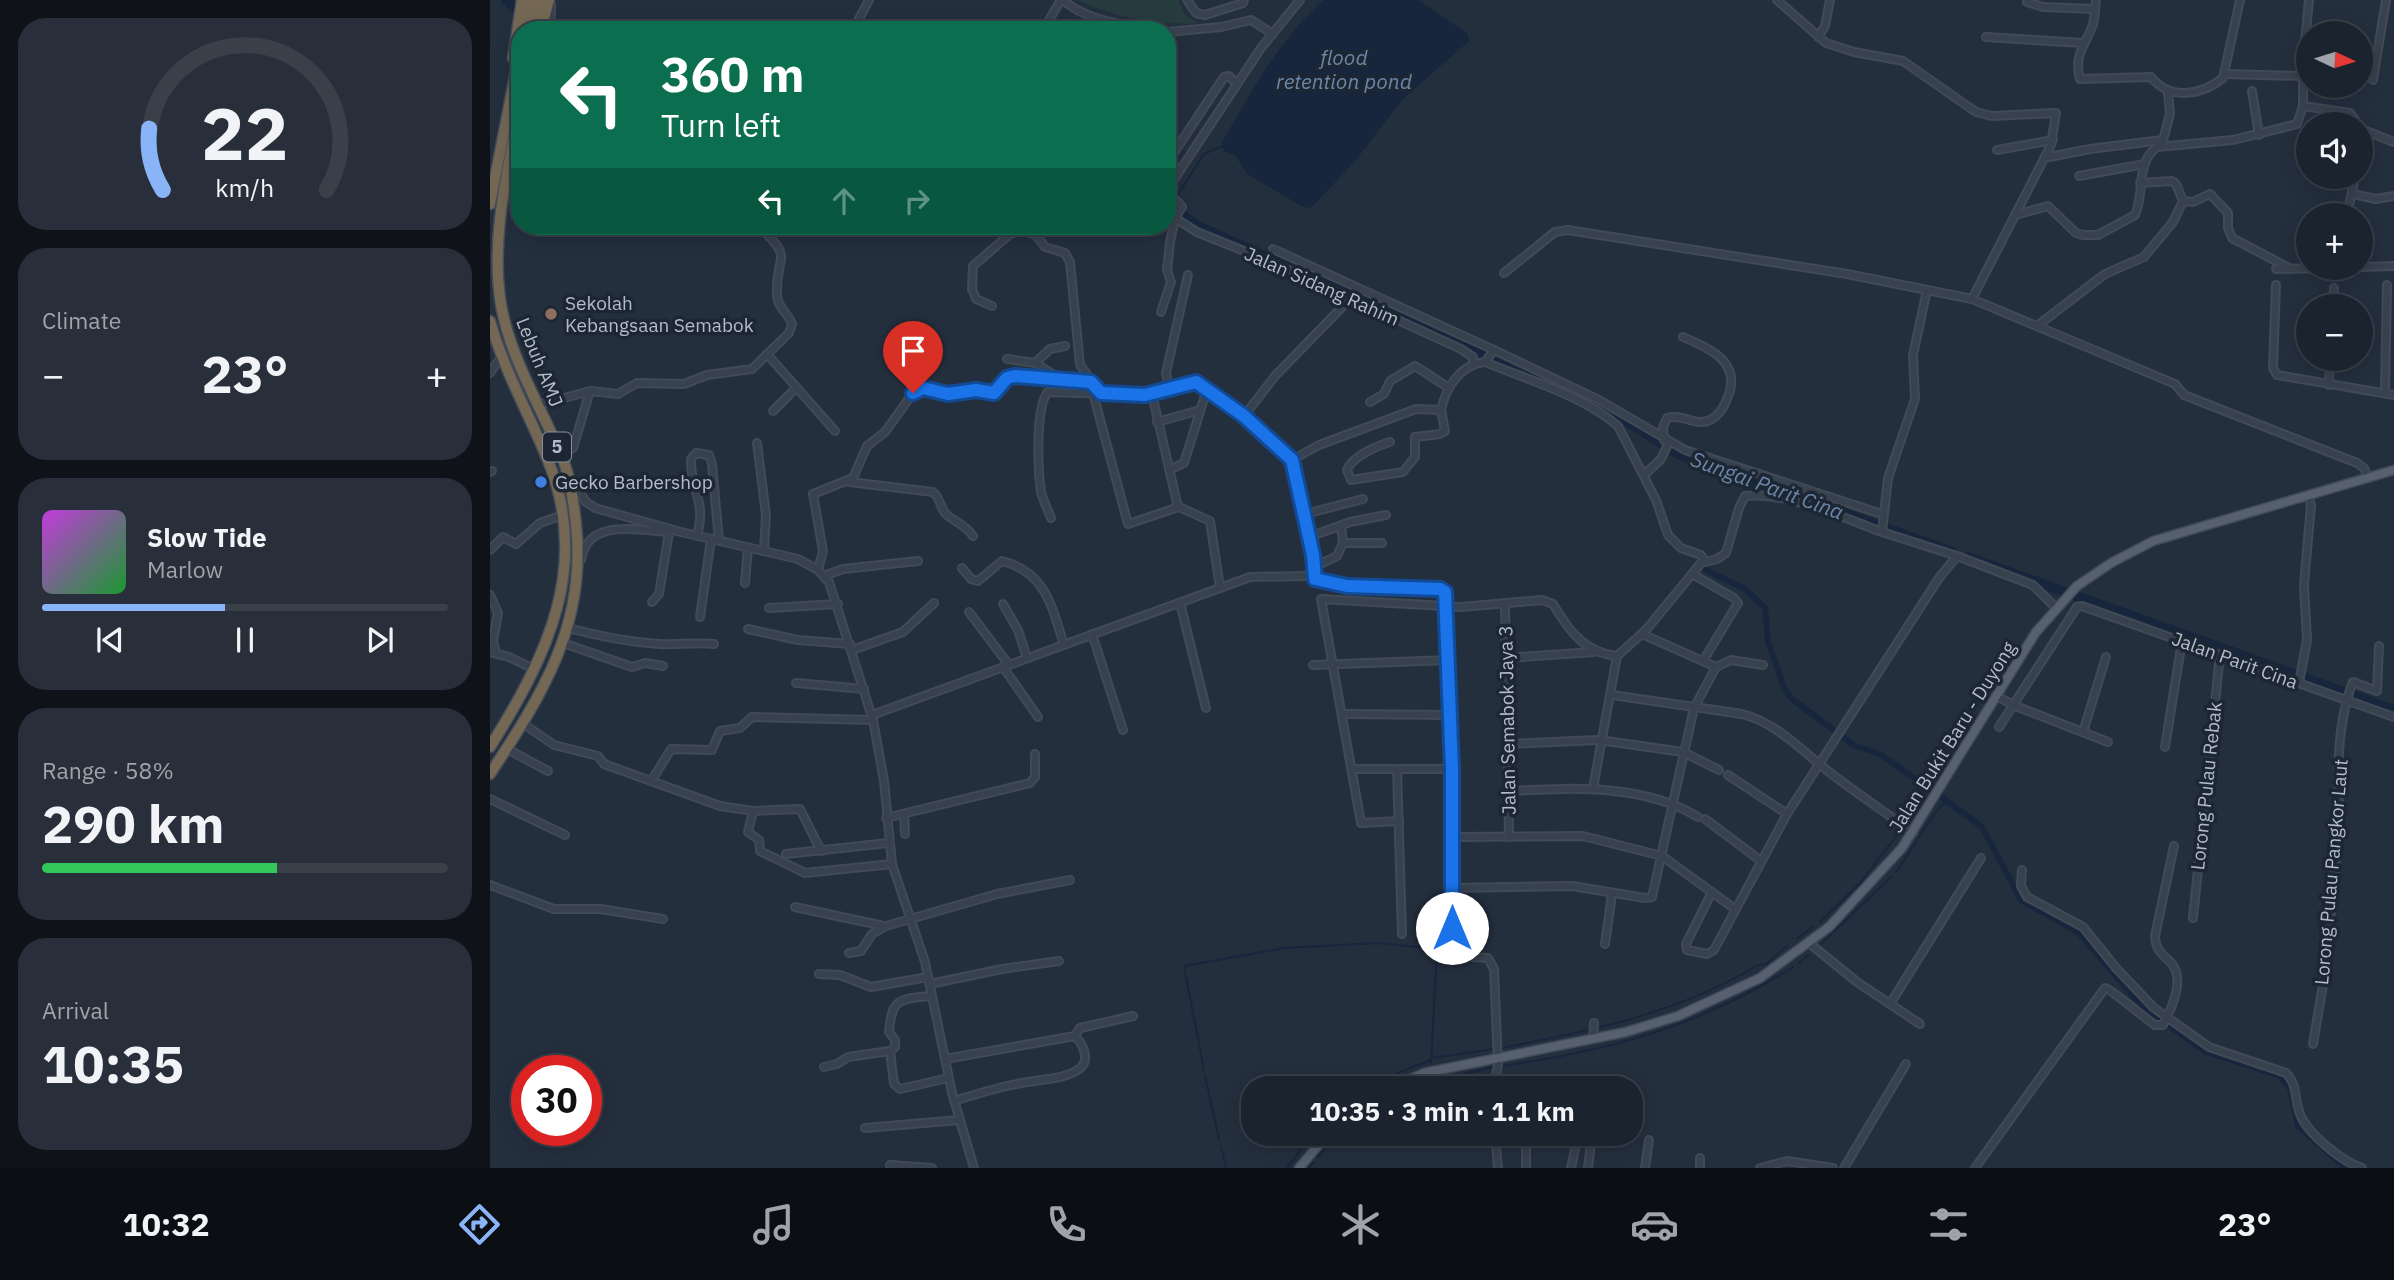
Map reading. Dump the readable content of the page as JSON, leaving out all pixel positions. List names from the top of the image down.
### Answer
{
  "streets": {
    "highway": ["Lebuh AMJ", "5"],
    "main road": ["Jalan Bukit Baru - Duyong"],
    "street": [
      "Jalan Sidang Rahim",
      "Jalan Parit Cina",
      "Jalan Semabok Jaya 3",
      "Lorong Pulau Rebak",
      "Lorong Pulau Pangkor Laut"
    ]
  },
  "crossings": [
    ["Jalan Parit Cina", "Lorong Pulau Rebak"],
    ["Jalan Parit Cina", "Lorong Pulau Pangkor Laut"]
  ],
  "water": ["flood retention pond", "Sungai Parit Cina"],
  "places": ["Sekolah Kebangsaan Semabok", "Gecko Barbershop"],
  "north": "right",
  "page": {
    "map_buttons": ["+", "−"],
    "turn": ["360 m", "Turn left"],
    "tile": [
      "Climate",
      ["Range · 58%", "290 km"],
      ["Arrival", "10:35"]
    ],
    "heat": ["−", "23°", "+"],
    "song": ["Slow Tide", "Marlow"],
    "limit": "30",
    "trip": "10:35 · 3 min · 1.1 km",
    "tabs": ["10:32", "23°"],
    "gauge": ["22", "km/h"]
  }
}
